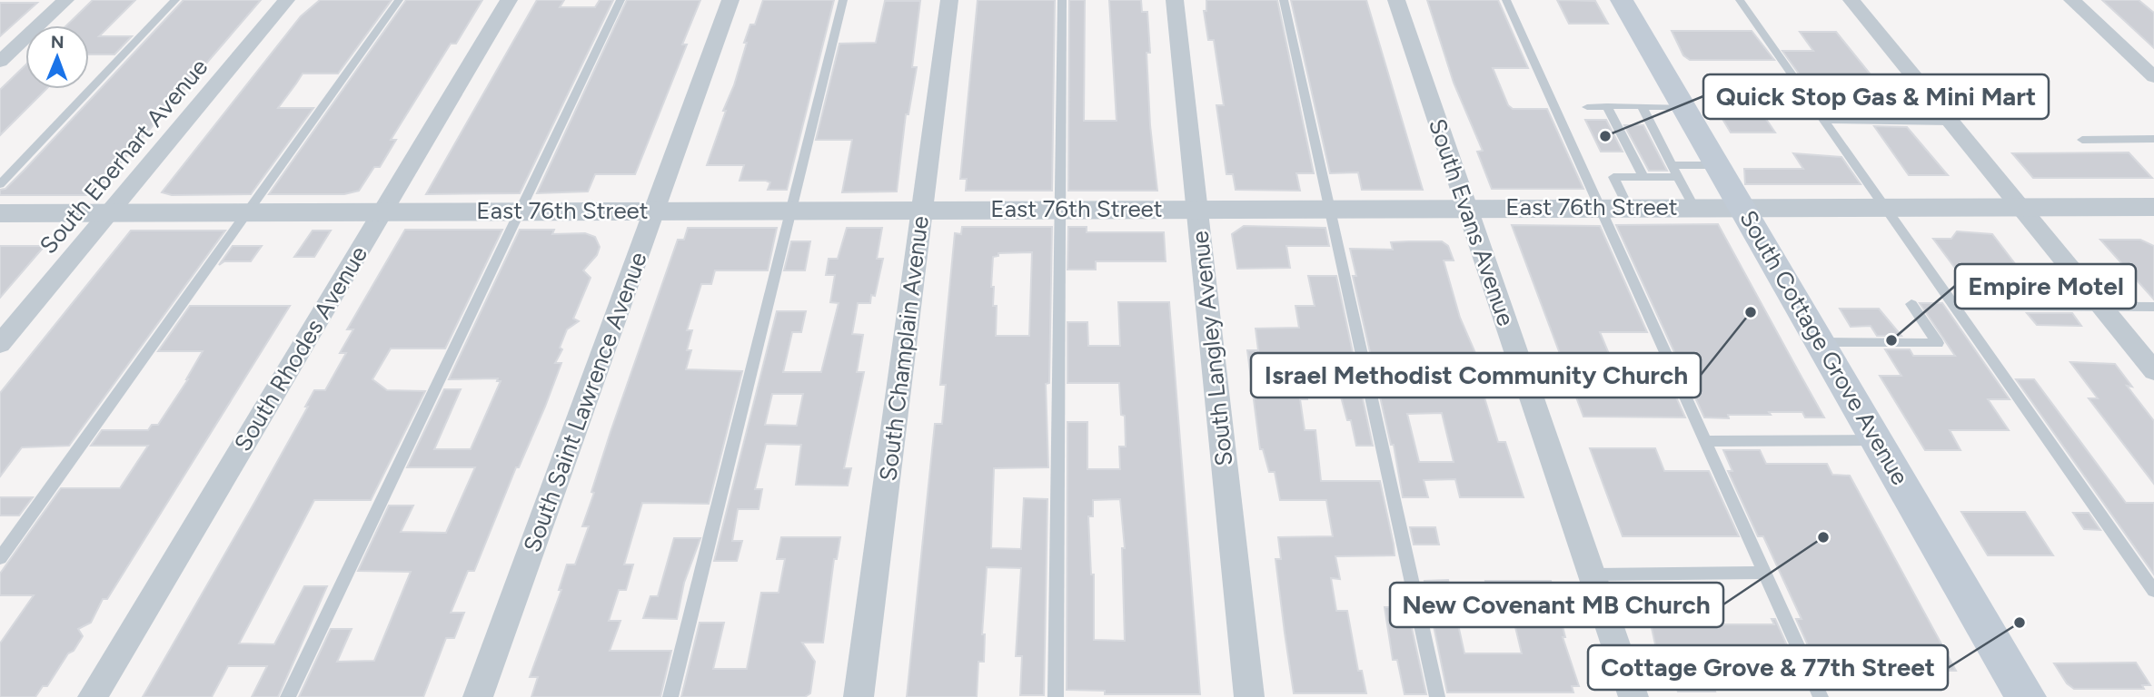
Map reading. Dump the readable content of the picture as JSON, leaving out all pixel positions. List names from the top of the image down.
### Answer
{
  "streets": {
    "main road": ["South Cottage Grove Avenue"],
    "street": [
      "South Eberhart Avenue",
      "East 76th Street",
      "South Evans Avenue",
      "South Rhodes Avenue",
      "South Champlain Avenue",
      "South Langley Avenue",
      "South Saint Lawrence Avenue"
    ]
  },
  "crossings": [
    ["South Eberhart Avenue", "East 76th Street"],
    ["East 76th Street", "South Evans Avenue"],
    ["East 76th Street", "South Cottage Grove Avenue"],
    ["East 76th Street", "South Rhodes Avenue"],
    ["East 76th Street", "South Champlain Avenue"],
    ["East 76th Street", "South Langley Avenue"],
    ["East 76th Street", "South Saint Lawrence Avenue"]
  ],
  "places": [
    "Quick Stop Gas & Mini Mart",
    "Israel Methodist Community Church",
    "Empire Motel",
    "New Covenant MB Church",
    "Cottage Grove & 77th Street"
  ],
  "north": "top"
}
